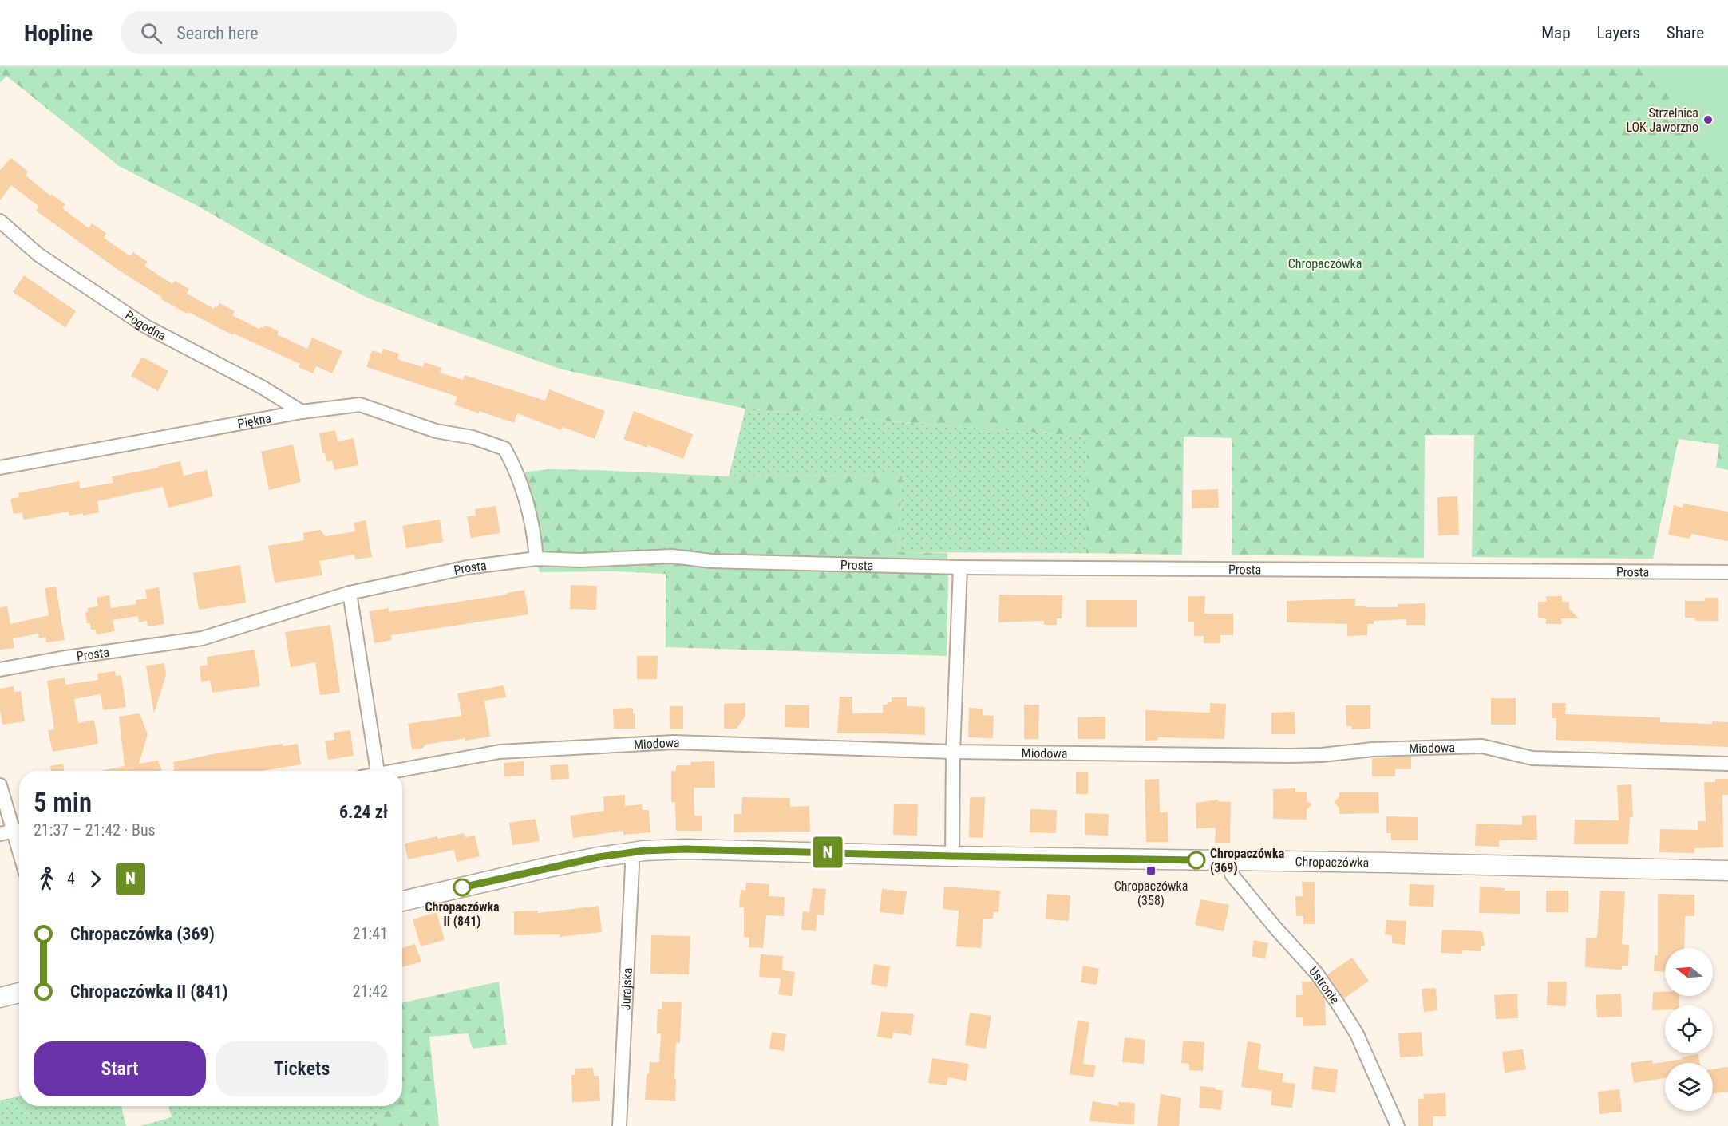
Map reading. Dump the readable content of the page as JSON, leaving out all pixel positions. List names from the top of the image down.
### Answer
{
  "streets": {
    "street": [
      "Pogodna",
      "Piękna",
      "Prosta",
      "Miodowa",
      "Chropaczówka",
      "Ustronie",
      "Jurajska"
    ]
  },
  "crossings": [
    ["Pogodna", "Piękna"],
    ["Piękna", "Prosta"],
    ["Chropaczówka", "Ustronie"],
    ["Chropaczówka", "Jurajska"]
  ],
  "parks": ["Chropaczówka"],
  "places": {
    "other": ["Strzelnica LOK Jaworzno", "Chropaczówka (369)", "Chropaczówka II (841)"],
    "transit": ["Chropaczówka (358)"]
  },
  "lines": ["bus line N"],
  "north": "left",
  "page": {
    "header": "Hopline",
    "search": "Search here",
    "nav": ["Map", "Layers", "Share"],
    "on_map": "N",
    "heading": ["5 min", "21:37 – 21:42 · Bus", "6.24 zł"],
    "legs": ["4", "N"],
    "list": [
      {
        "name": "Chropaczówka (369)",
        "value": "21:41"
      },
      {
        "name": "Chropaczówka II (841)",
        "value": "21:42"
      }
    ],
    "buttons": ["Start", "Tickets"]
  }
}
